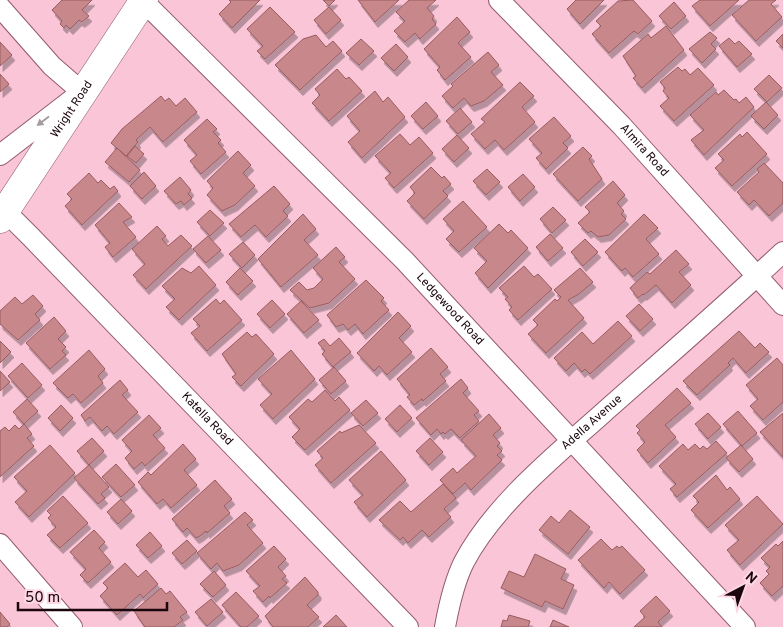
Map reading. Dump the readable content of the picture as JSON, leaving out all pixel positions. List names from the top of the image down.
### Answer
{
  "streets": {
    "street": [
      "Wright Road",
      "Almira Road",
      "Ledgewood Road",
      "Katella Road",
      "Adella Avenue"
    ]
  },
  "crossings": [
    ["Wright Road", "Ledgewood Road"],
    ["Wright Road", "Katella Road"],
    ["Almira Road", "Adella Avenue"],
    ["Ledgewood Road", "Adella Avenue"]
  ],
  "scale_bar": "50 m",
  "north": "top right"
}
